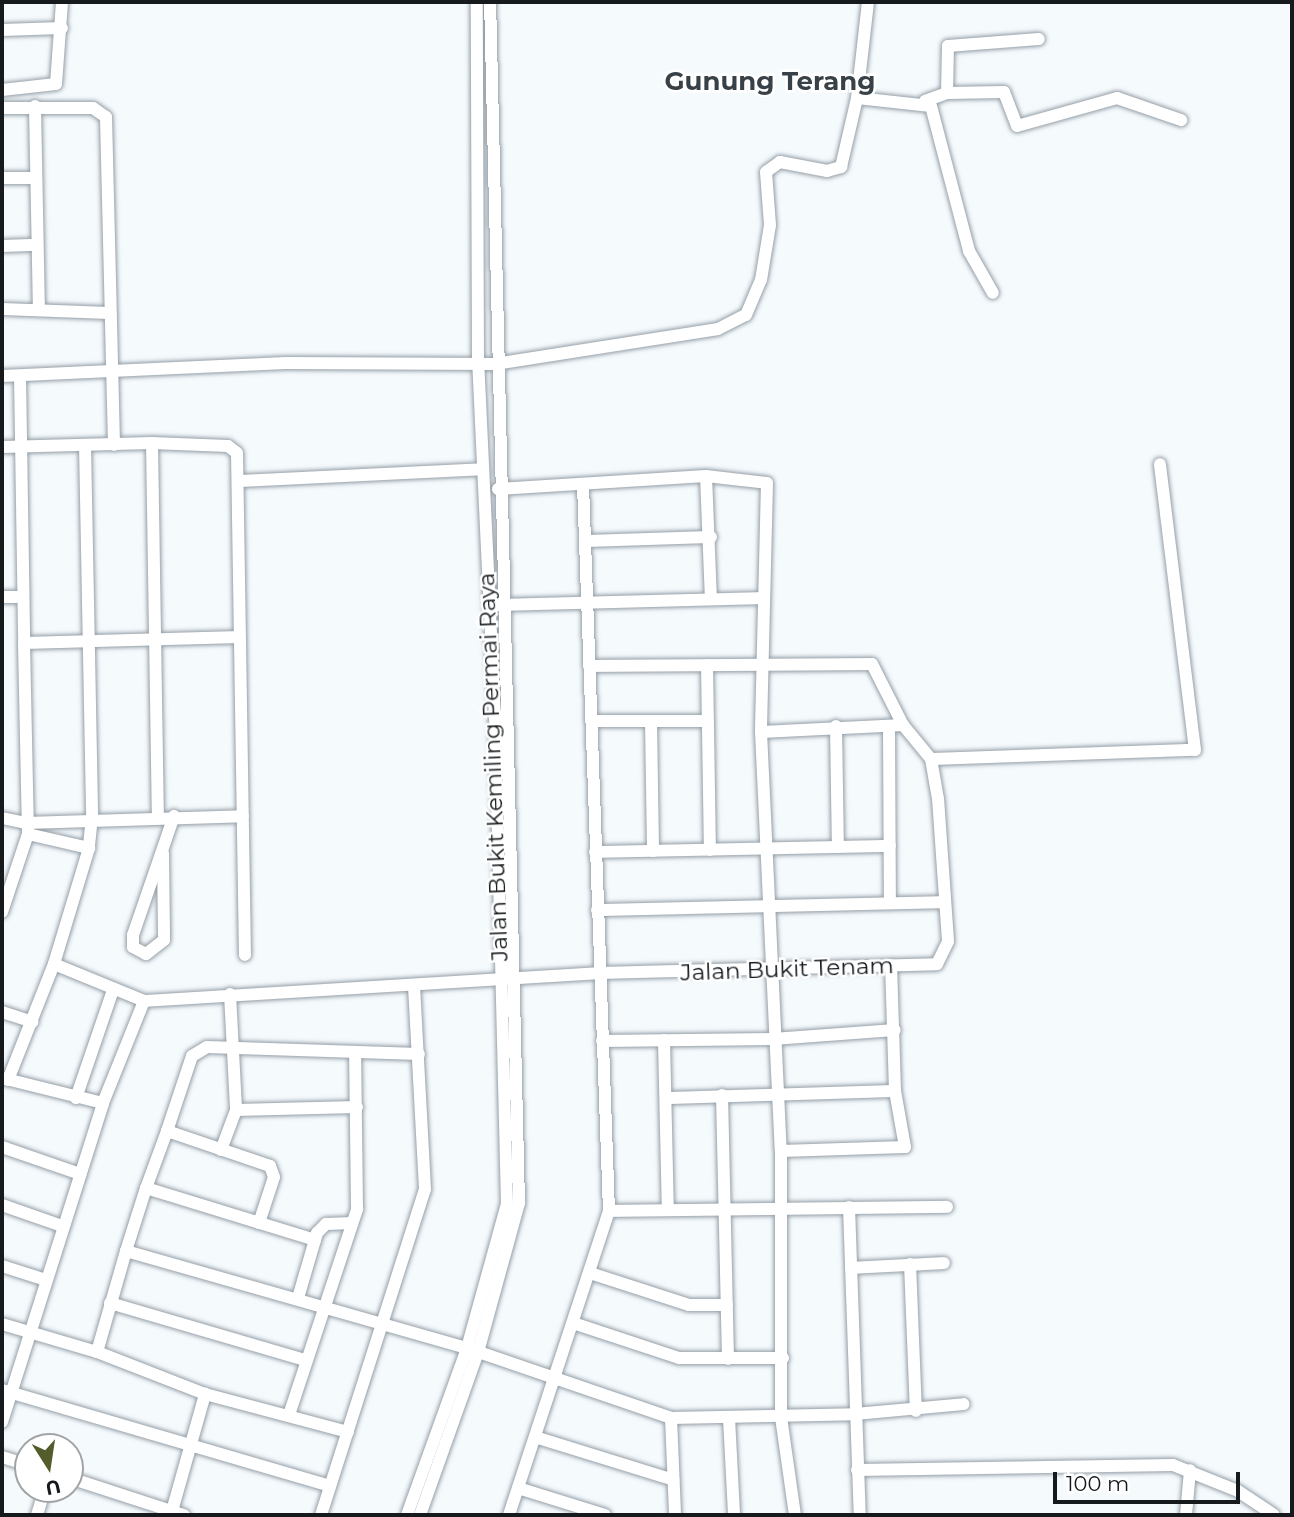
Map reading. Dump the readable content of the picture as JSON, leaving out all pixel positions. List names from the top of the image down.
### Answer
{
  "streets": {
    "street": ["Jalan Bukit Kemiling Permai Raya", "Jalan Bukit Tenam"]
  },
  "crossings": [
    ["Jalan Bukit Kemiling Permai Raya", "Jalan Bukit Tenam"]
  ],
  "districts": ["Gunung Terang"],
  "scale_bar": "100 m",
  "north": "bottom"
}
